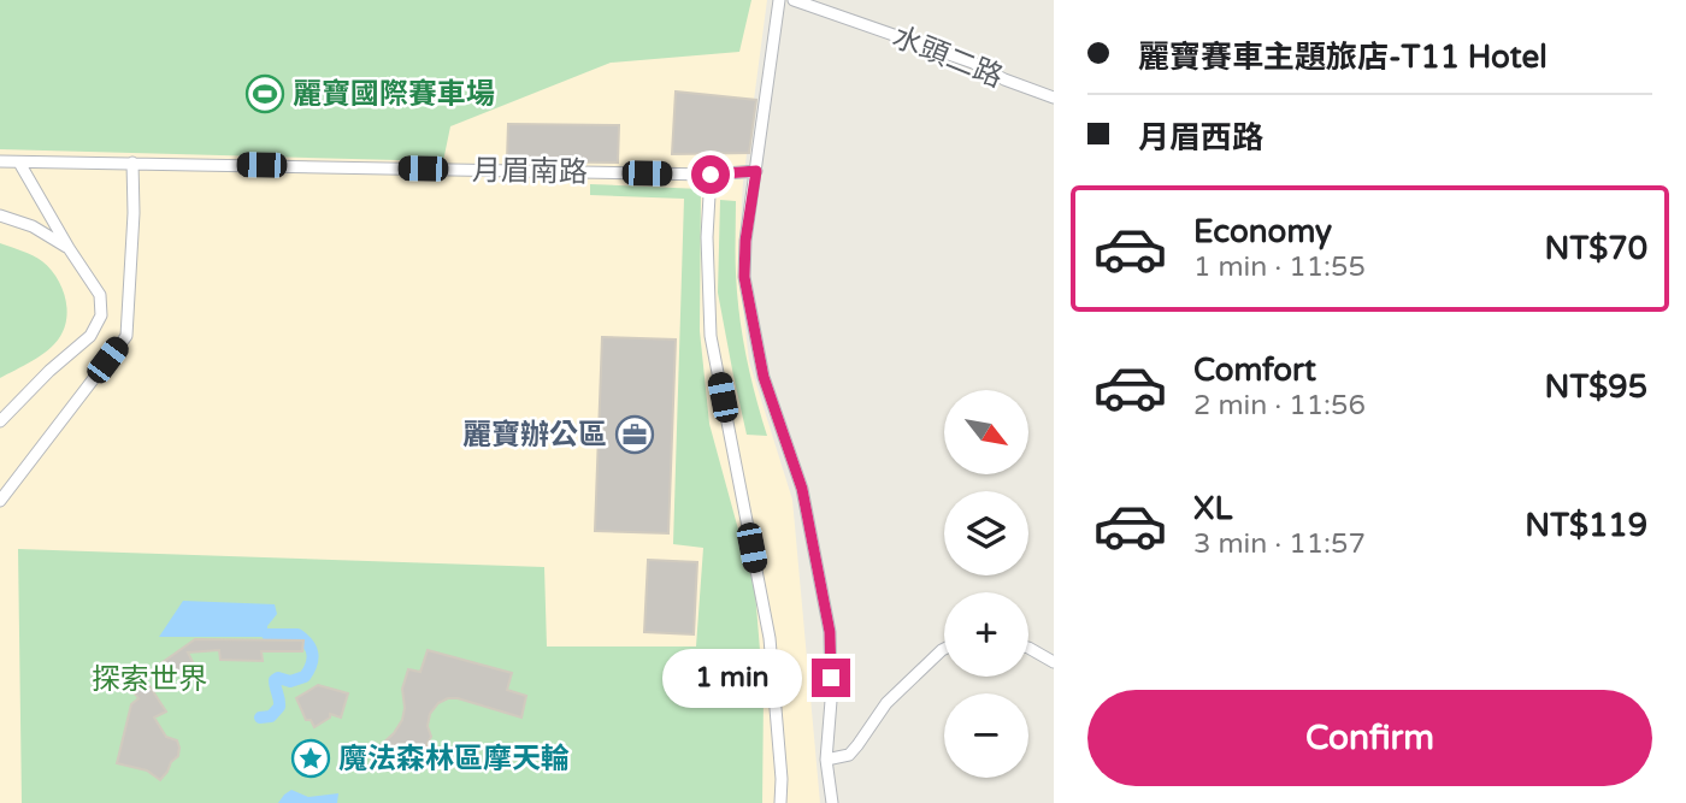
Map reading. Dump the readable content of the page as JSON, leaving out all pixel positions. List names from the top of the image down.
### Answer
{
  "streets": {
    "street": ["水頭二路", "月眉南路"]
  },
  "parks": ["探索世界"],
  "places": {
    "sports": ["麗寶國際賽車場"],
    "office": ["麗寶辦公區"],
    "place": ["魔法森林區摩天輪"]
  },
  "north": "bottom right",
  "page": {
    "banner": ["麗寶賽車主題旅店-T11 Hotel", "月眉西路"],
    "list": [
      {
        "name": "Economy",
        "note": "1 min · 11:55",
        "value": "NT$70"
      },
      {
        "name": "Comfort",
        "note": "2 min · 11:56",
        "value": "NT$95"
      },
      {
        "name": "XL",
        "note": "3 min · 11:57",
        "value": "NT$119"
      }
    ],
    "map_buttons": ["+", "−"],
    "bubble": "1 min",
    "buttons": "Confirm"
  }
}
